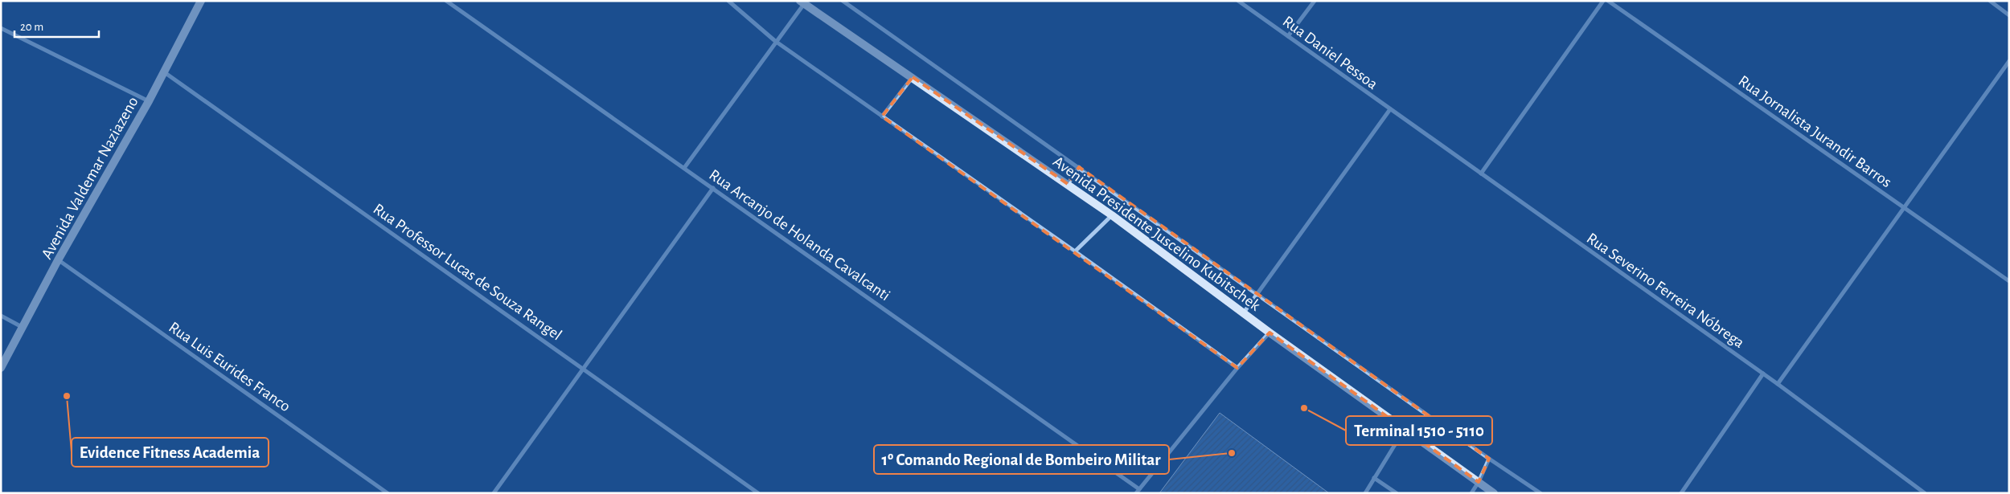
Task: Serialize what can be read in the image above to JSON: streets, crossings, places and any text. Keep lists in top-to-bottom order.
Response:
{
  "streets": {
    "main road": ["Avenida Valdemar Naziazeno", "Avenida Presidente Juscelino Kubitschek"],
    "street": [
      "Rua Daniel Pessoa",
      "Rua Jornalista Jurandir Barros",
      "Rua Arcanjo de Holanda Cavalcanti",
      "Rua Professor Lucas de Souza Rangel",
      "Rua Severino Ferreira Nóbrega",
      "Rua Luis Eurides Franco"
    ]
  },
  "crossings": [
    ["Rua Daniel Pessoa", "Rua Severino Ferreira Nóbrega"],
    ["Avenida Valdemar Naziazeno", "Rua Professor Lucas de Souza Rangel"],
    ["Avenida Valdemar Naziazeno", "Rua Luis Eurides Franco"]
  ],
  "places": ["Evidence Fitness Academia", "Terminal 1510 - 5110", "1º Comando Regional de Bombeiro Militar"],
  "scale_bar": "20 m"
}
